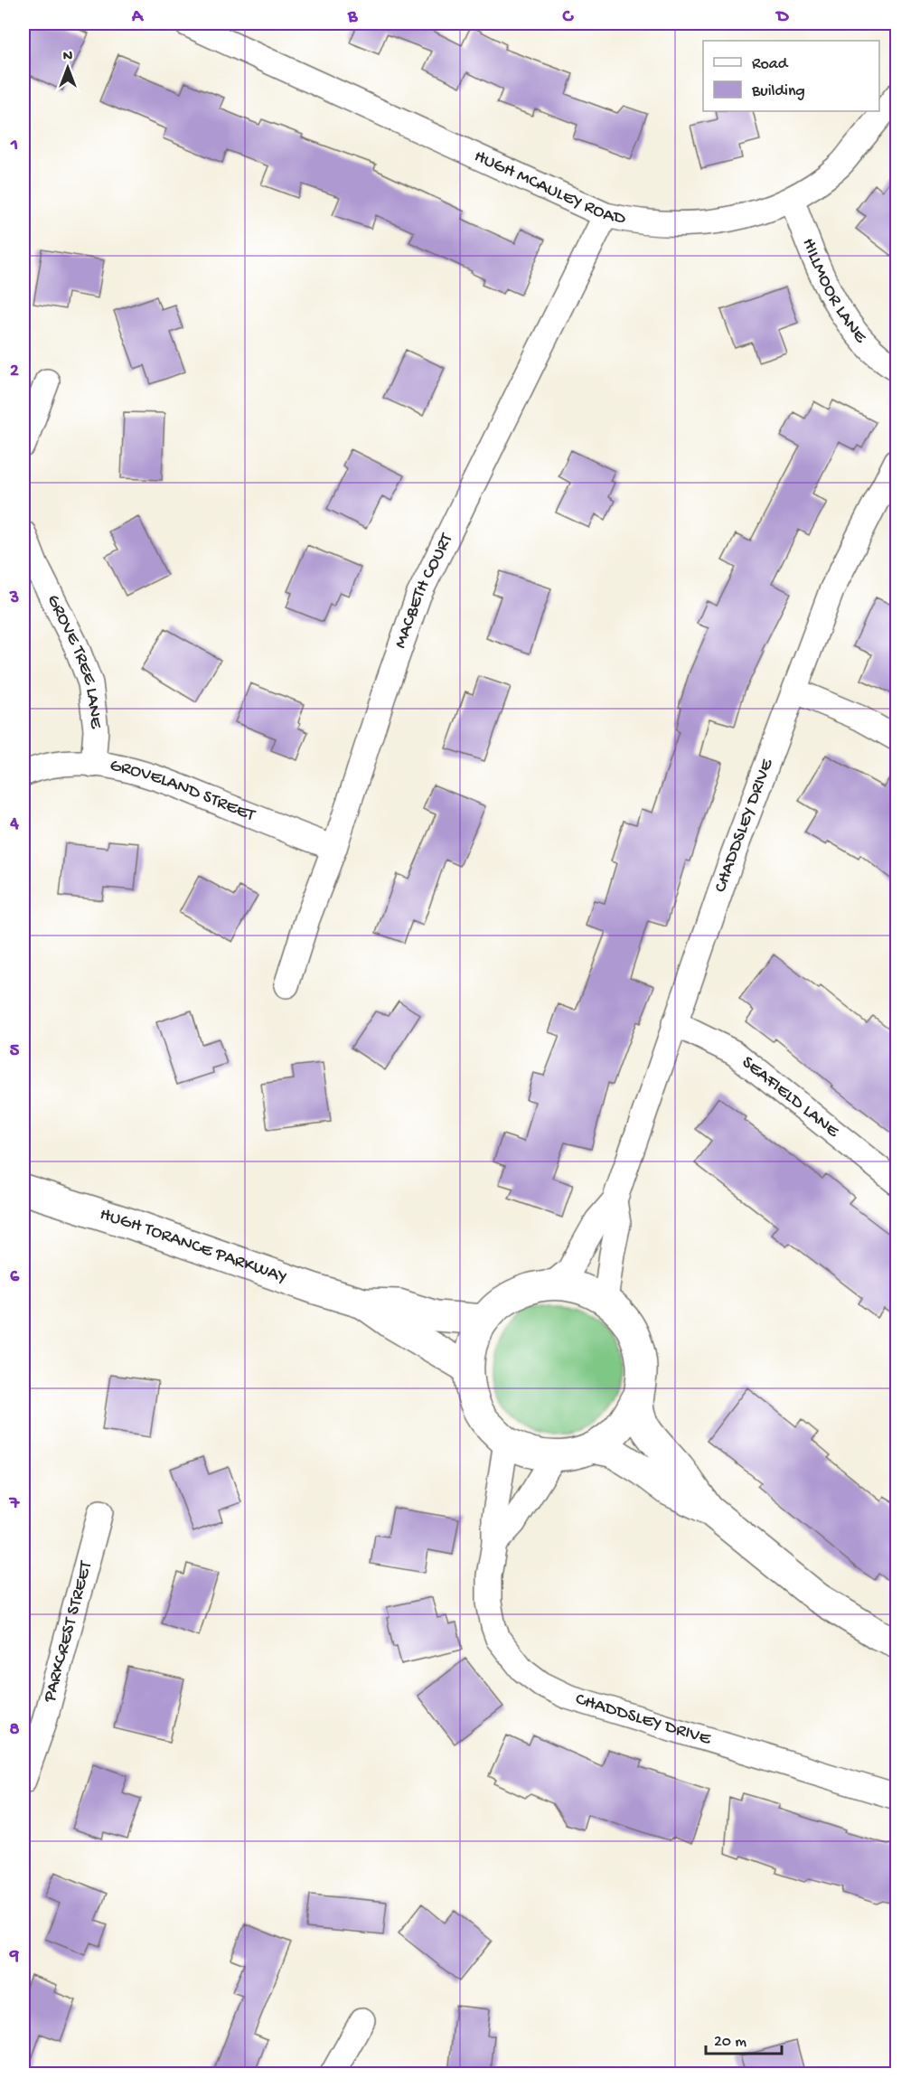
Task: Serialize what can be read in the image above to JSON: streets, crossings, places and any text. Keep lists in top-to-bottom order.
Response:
{
  "streets": {
    "street": [
      "HUGH MCAULEY ROAD",
      "HILLMOOR LANE",
      "MACBETH COURT",
      "GROVE TREE LANE",
      "GROVELAND STREET",
      "CHADDSLEY DRIVE",
      "SEAFIELD LANE",
      "HUGH TORANCE PARKWAY",
      "PARKCREST STREET"
    ]
  },
  "crossings": [
    ["HUGH MCAULEY ROAD", "HILLMOOR LANE"],
    ["HUGH MCAULEY ROAD", "MACBETH COURT"],
    ["MACBETH COURT", "GROVELAND STREET"],
    ["GROVE TREE LANE", "GROVELAND STREET"],
    ["CHADDSLEY DRIVE", "SEAFIELD LANE"],
    ["CHADDSLEY DRIVE", "HUGH TORANCE PARKWAY"]
  ],
  "legend": ["Road", "Building"],
  "scale_bar": "20 m",
  "north": "top",
  "grid": {
    "columns": [
      "A",
      "B",
      "C",
      "D"
    ],
    "rows": [
      "1",
      "2",
      "3",
      "4",
      "5",
      "6",
      "7",
      "8",
      "9"
    ]
  }
}
